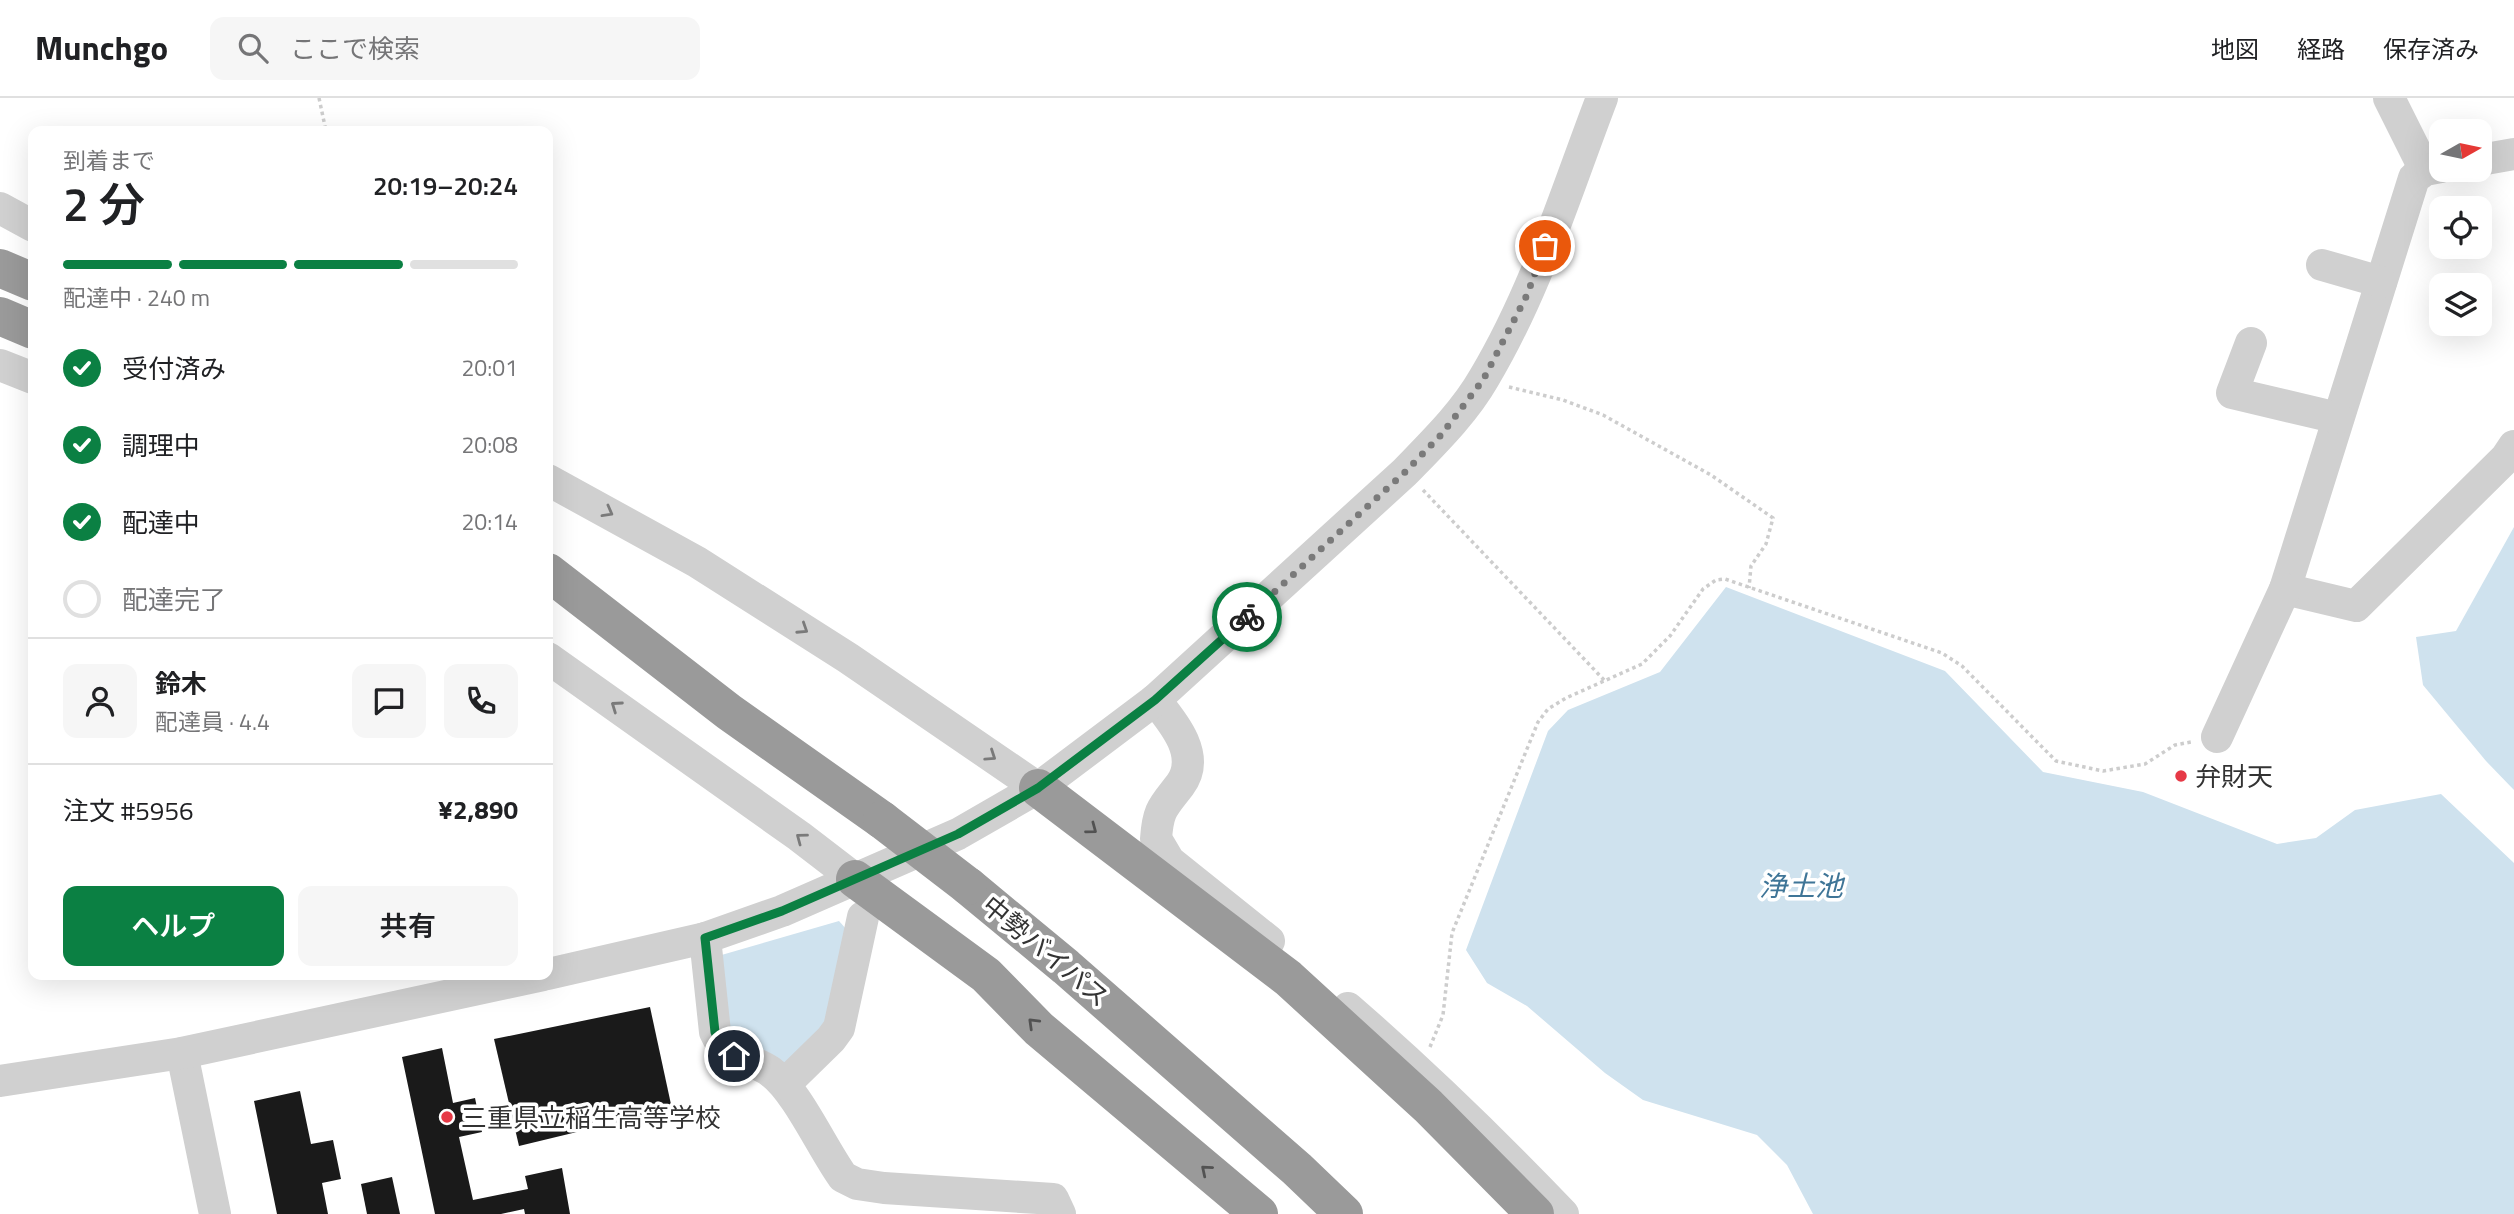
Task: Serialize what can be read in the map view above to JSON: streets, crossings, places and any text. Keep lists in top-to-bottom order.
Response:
{
  "streets": {
    "highway": ["中勢バイパス"]
  },
  "water": ["浄土池"],
  "places": ["弁財天", "三重県立稲生高等学校"],
  "north": "right",
  "page": {
    "header": "Munchgo",
    "search": "ここで検索",
    "nav": ["地図", "経路", "保存済み"],
    "heading": ["2 分", "到着まで", "20:19–20:24"],
    "panel": [
      "鈴木",
      "配達員 · 4.4",
      "注文 #5956",
      "¥2,890"
    ],
    "bar": "配達中 · 240 m",
    "list": [
      ["受付済み", "20:01"],
      ["調理中", "20:08"],
      ["配達中", "20:14"],
      "配達完了"
    ],
    "buttons": ["ヘルプ", "共有"]
  }
}
